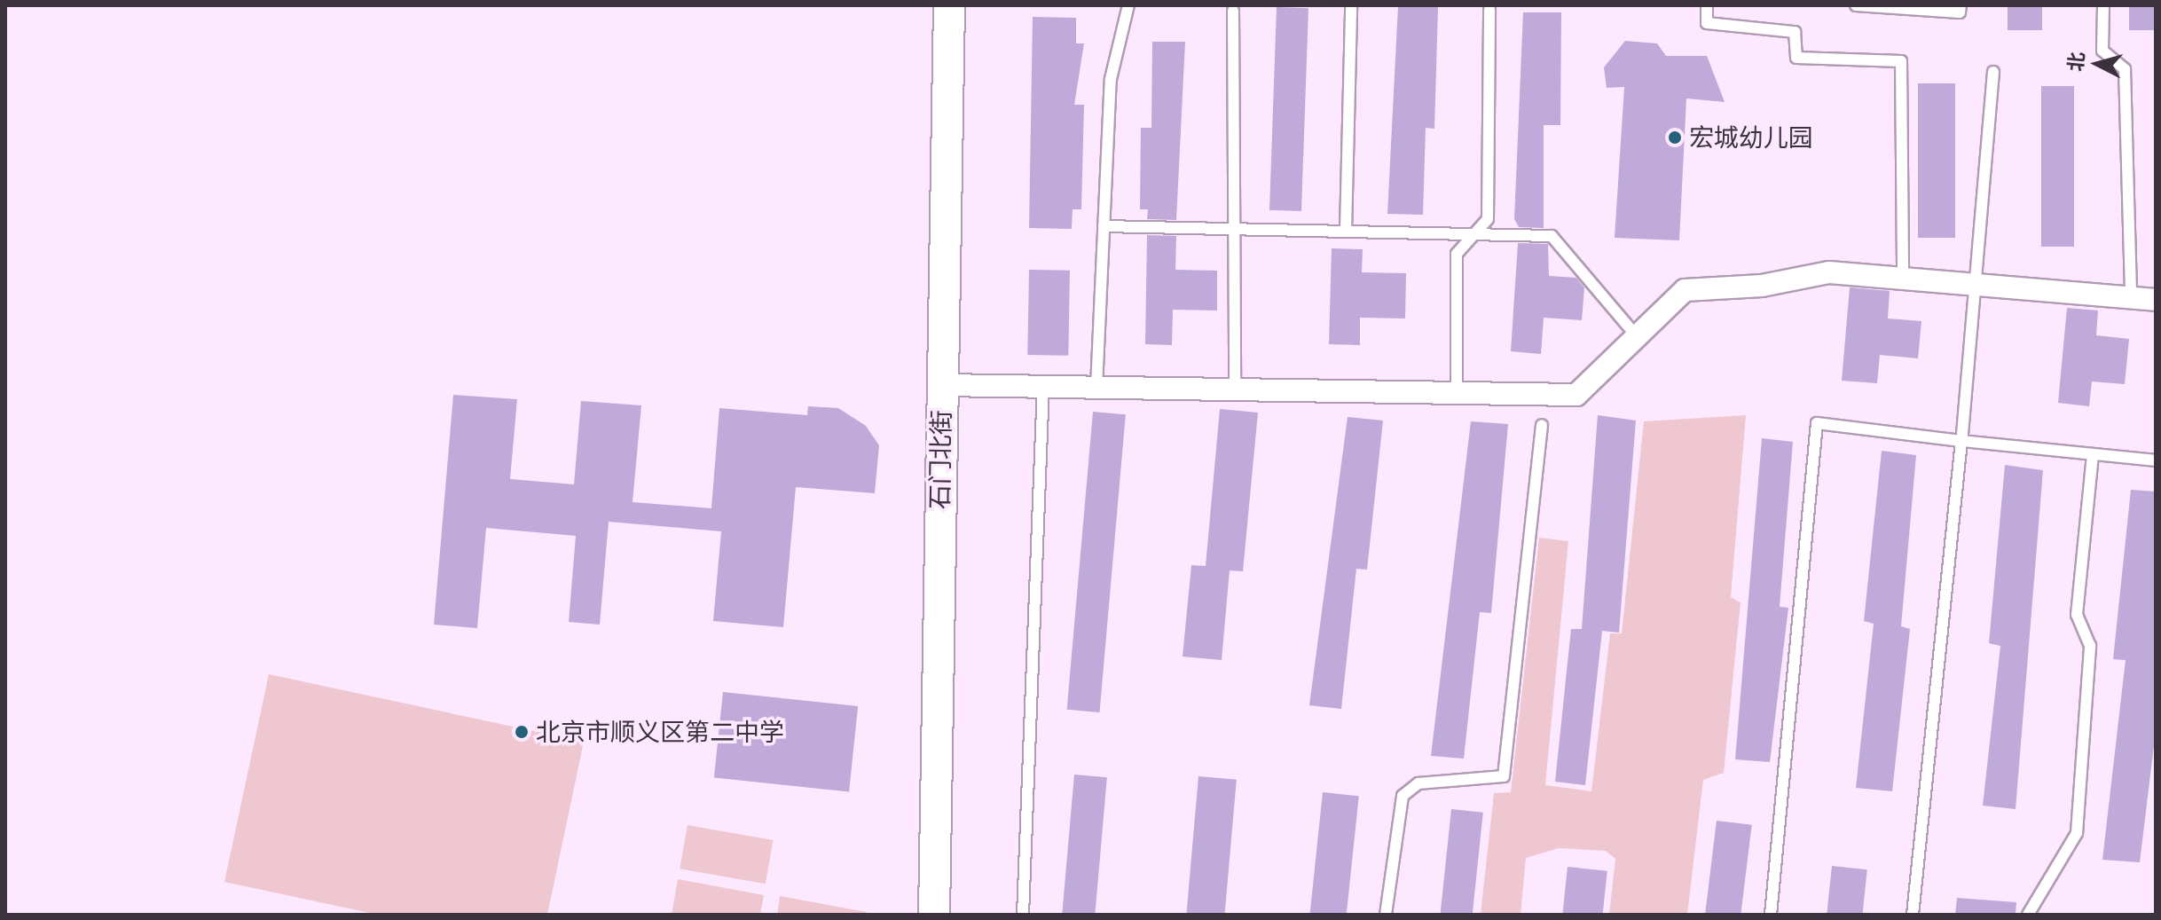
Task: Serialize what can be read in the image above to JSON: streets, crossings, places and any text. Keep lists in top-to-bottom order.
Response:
{
  "streets": {
    "street": ["石门北街"]
  },
  "places": ["宏城幼儿园", "北京市顺义区第二中学"],
  "north": "left"
}
